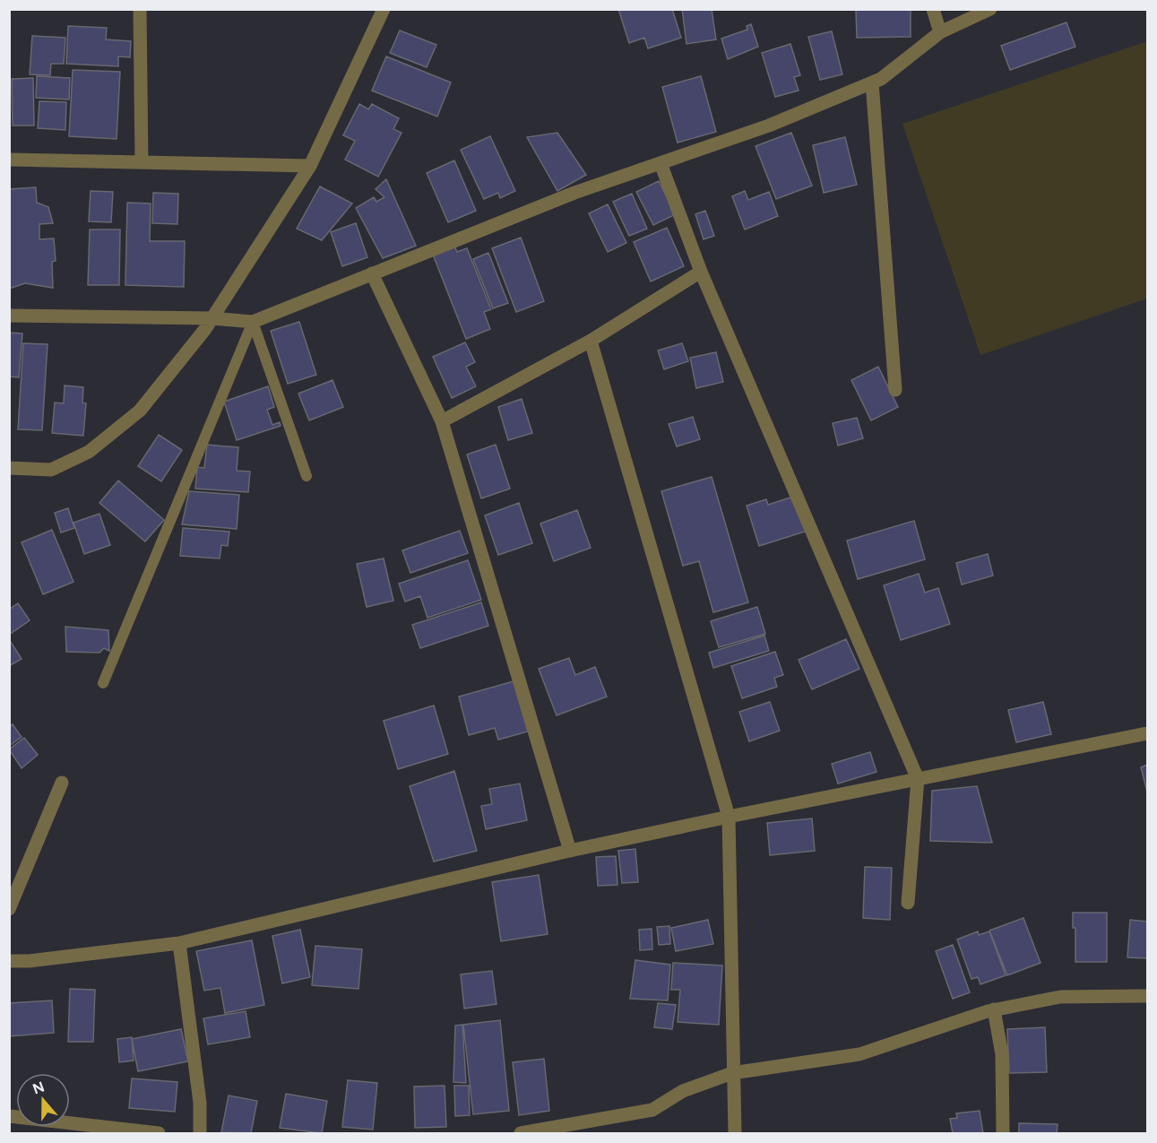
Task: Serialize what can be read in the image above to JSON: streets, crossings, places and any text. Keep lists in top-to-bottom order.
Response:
{
  "north": "top"
}
